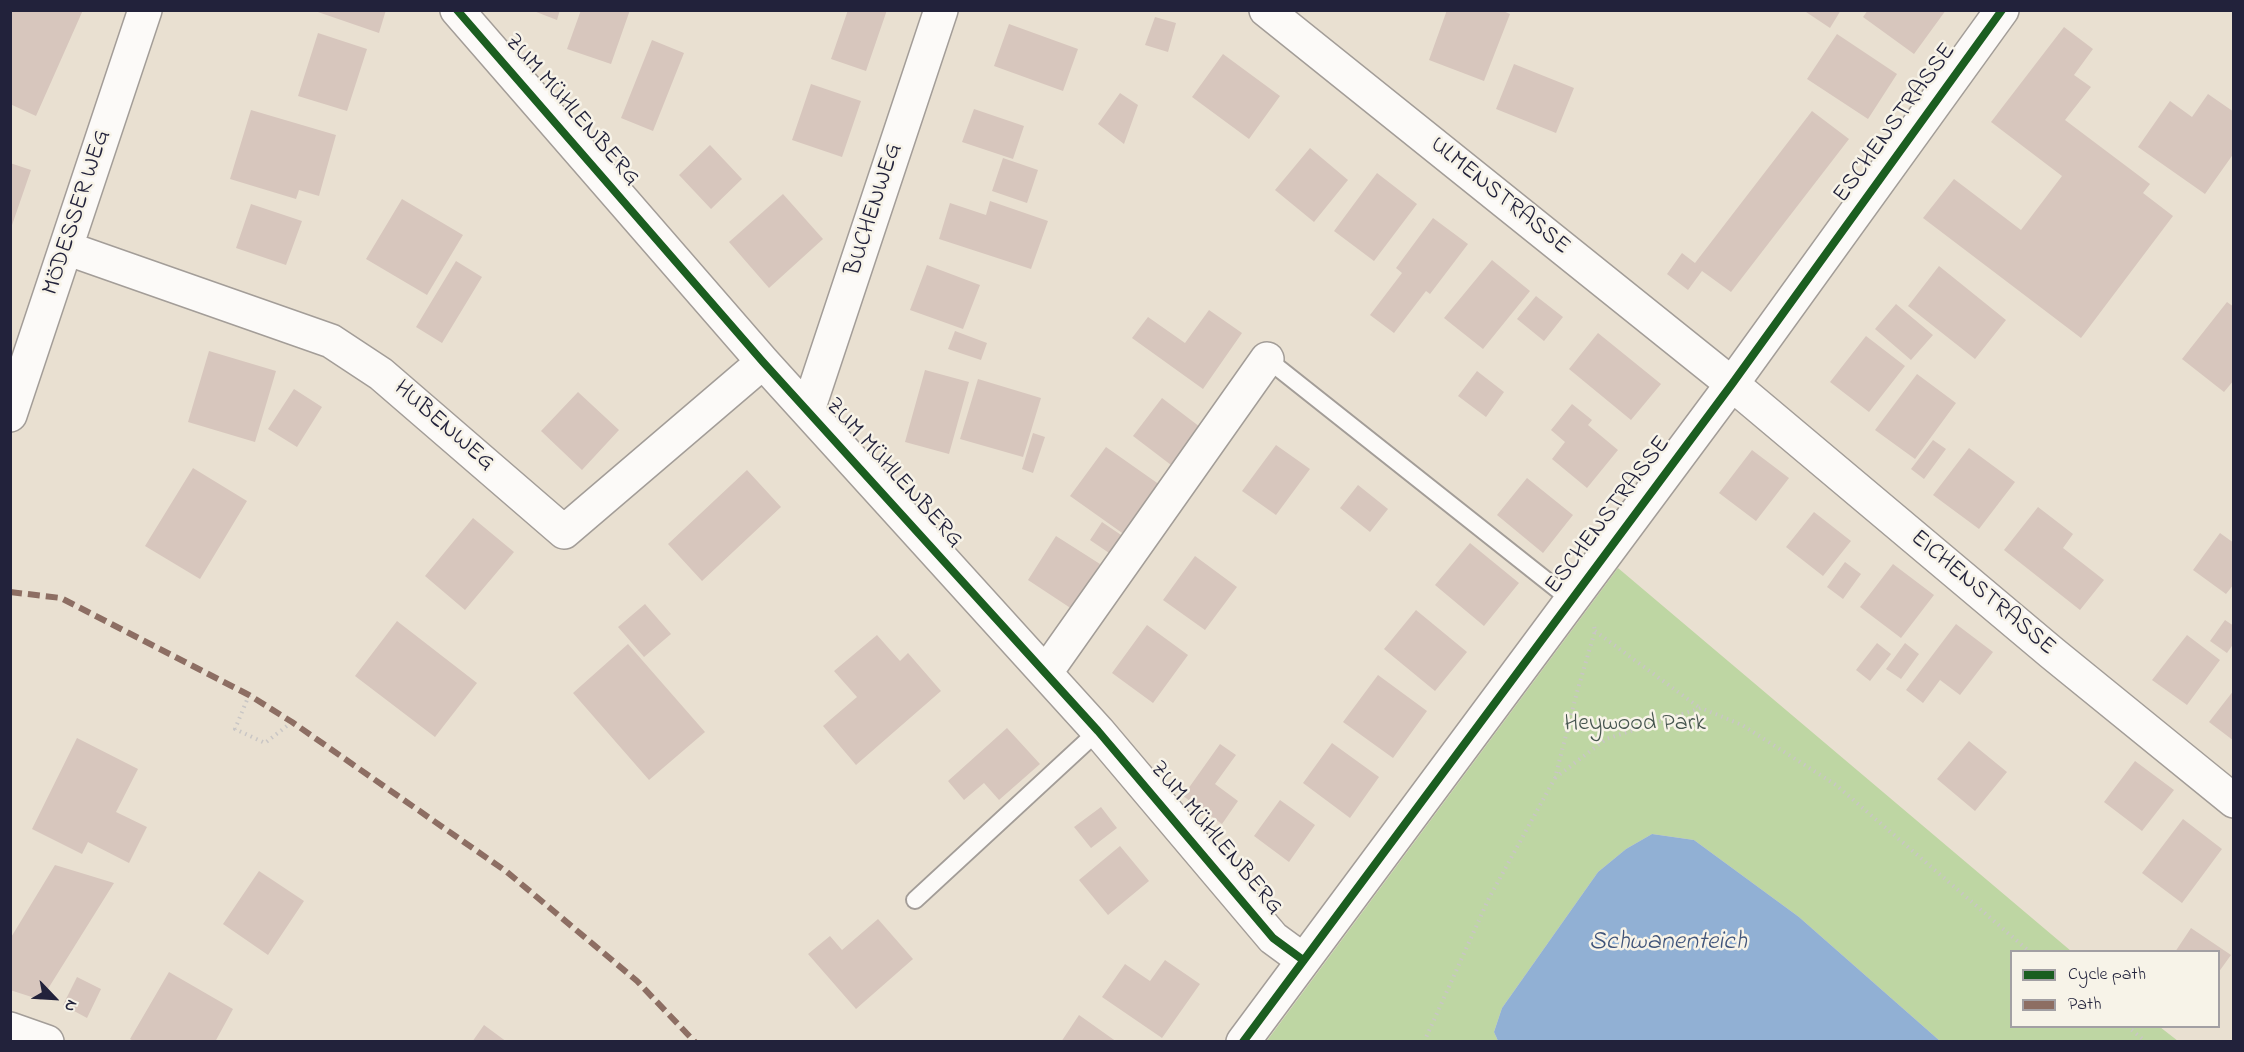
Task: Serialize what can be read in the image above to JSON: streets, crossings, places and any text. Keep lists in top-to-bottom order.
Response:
{
  "streets": {
    "street": [
      "ZUM MÜHLENBERG",
      "ESCHENSTRASSE",
      "ULMENSTRASSE",
      "BUCHENWEG",
      "MÖDESSER WEG",
      "HUBENWEG",
      "EICHENSTRASSE"
    ]
  },
  "crossings": [
    ["ZUM MÜHLENBERG", "ESCHENSTRASSE"],
    ["ZUM MÜHLENBERG", "BUCHENWEG"],
    ["ZUM MÜHLENBERG", "HUBENWEG"],
    ["ESCHENSTRASSE", "ULMENSTRASSE"],
    ["ESCHENSTRASSE", "EICHENSTRASSE"],
    ["ULMENSTRASSE", "EICHENSTRASSE"],
    ["MÖDESSER WEG", "HUBENWEG"]
  ],
  "water": ["Schwanenteich"],
  "parks": ["Heywood Park"],
  "legend": ["Cycle path", "Path"],
  "north": "bottom right"
}
